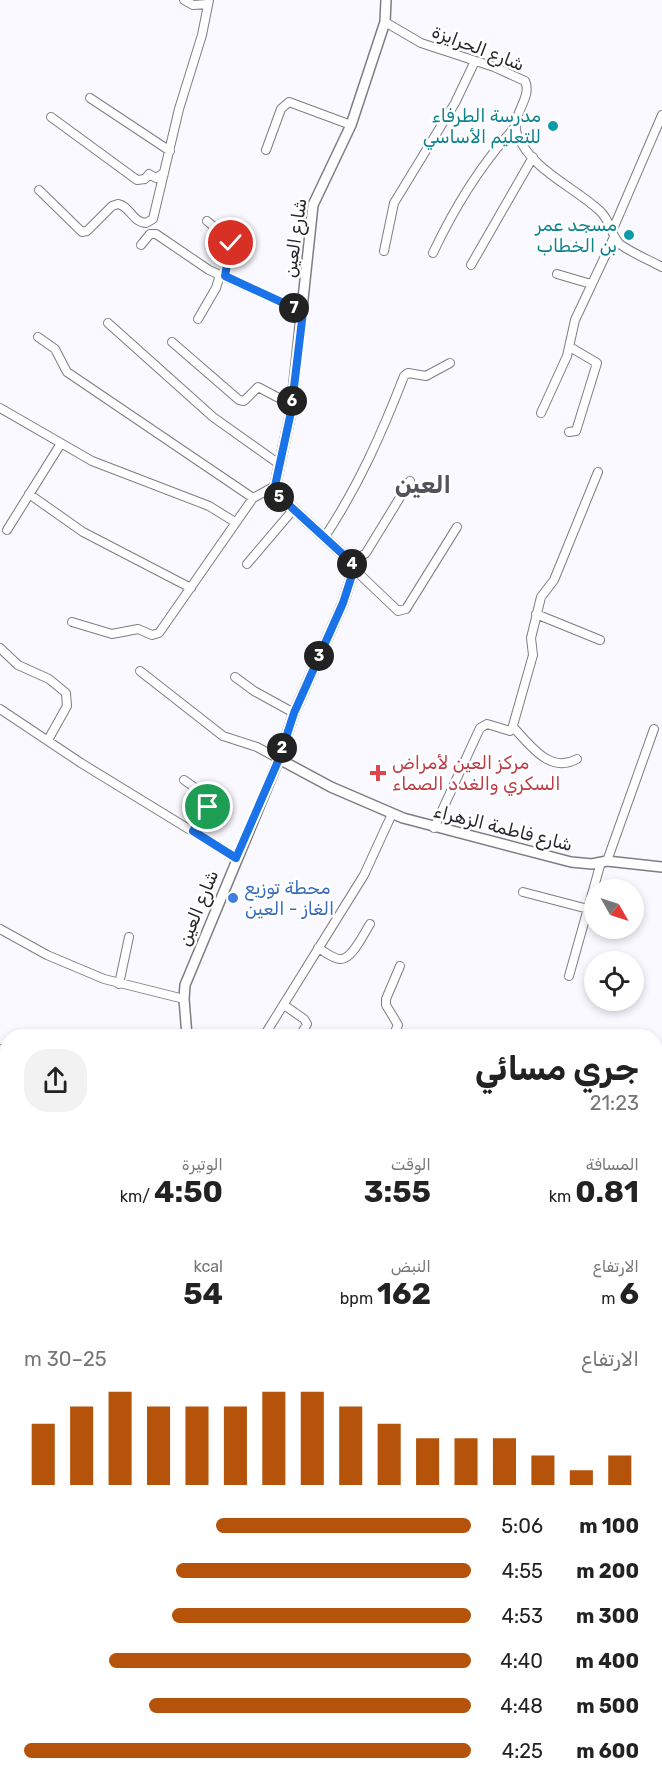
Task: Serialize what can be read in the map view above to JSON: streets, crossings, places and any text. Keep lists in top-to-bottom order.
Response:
{
  "streets": {
    "street": ["شارع الحرايزة", "شارع العين", "شارع فاطمة الزهراء"]
  },
  "crossings": [
    ["شارع الحرايزة", "شارع العين"],
    ["شارع العين", "شارع فاطمة الزهراء"]
  ],
  "districts": ["العين"],
  "places": {
    "other": ["مدرسة الطرفاء للتعليم الأساسي", "مسجد عمر بن الخطاب", "محطة توزيع الغاز - العين"],
    "health": ["مركز العين لأمراض السكري والغدد الصماء"]
  },
  "north": "bottom right",
  "page": {
    "pins": [
      "7",
      "6",
      "5",
      "4",
      "3",
      "2"
    ],
    "heading": ["جري مسائي", "21:23"],
    "stats": [
      ["المسافة", "0.81 km"],
      ["الوقت", "3:55"],
      ["الوتيرة", "4:50 /km"],
      ["الارتفاع", "6 m"],
      ["النبض", "162 bpm"],
      ["kcal", "54"]
    ],
    "chart": ["الارتفاع", "25–30 m"],
    "list": [
      {
        "name": "100 m",
        "note": "5:06"
      },
      {
        "name": "200 m",
        "note": "4:55"
      },
      {
        "name": "300 m",
        "note": "4:53"
      },
      {
        "name": "400 m",
        "note": "4:40"
      },
      {
        "name": "500 m",
        "note": "4:48"
      },
      {
        "name": "600 m",
        "note": "4:25"
      }
    ]
  }
}
